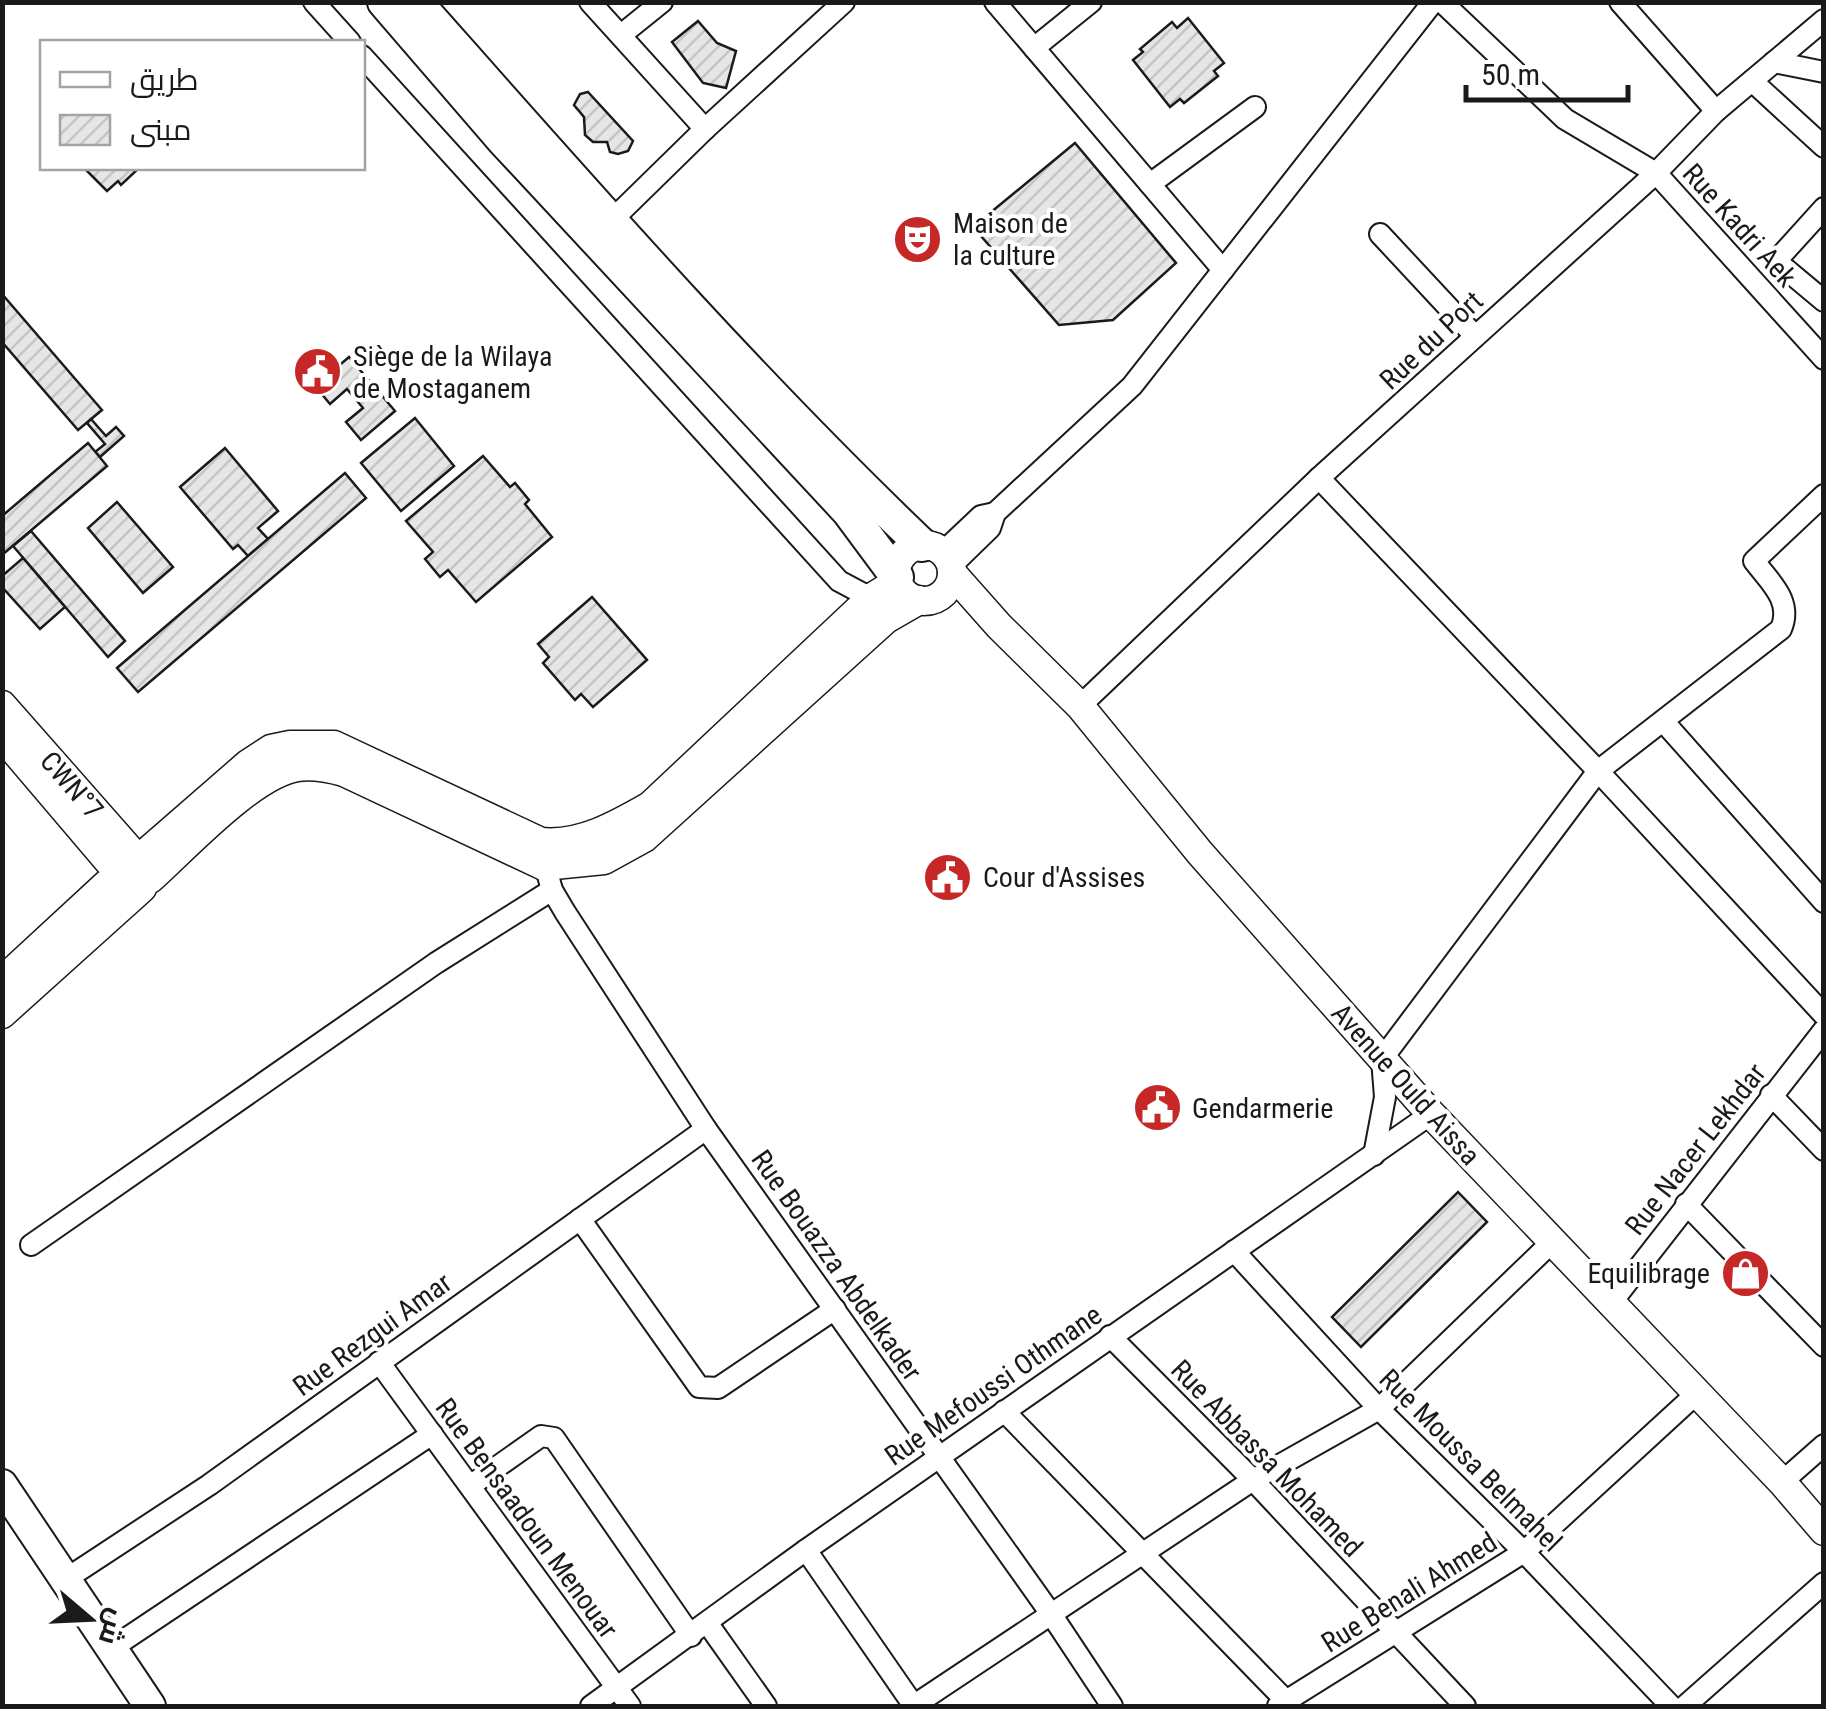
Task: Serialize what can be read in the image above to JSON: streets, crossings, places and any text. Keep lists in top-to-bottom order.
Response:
{
  "streets": {
    "main road": ["CWN°7", "Avenue Ould Aissa"],
    "street": [
      "Rue Kadri Aek",
      "Rue du Port",
      "Rue Nacer Lekhdar",
      "Rue Bouazza Abdelkader",
      "Rue Rezgui Amar",
      "Rue Mefoussi Othmane",
      "Rue Abbassa Mohamed",
      "Rue Moussa Belmahel",
      "Rue Bensaadoun Menouar",
      "Rue Benali Ahmed"
    ]
  },
  "crossings": [
    ["Rue Kadri Aek", "Rue du Port"],
    ["Rue du Port", "Avenue Ould Aissa"],
    ["Avenue Ould Aissa", "Rue Nacer Lekhdar"],
    ["Avenue Ould Aissa", "Rue Mefoussi Othmane"],
    ["Avenue Ould Aissa", "Rue Benali Ahmed"],
    ["Rue Bouazza Abdelkader", "Rue Rezgui Amar"],
    ["Rue Bouazza Abdelkader", "Rue Mefoussi Othmane"],
    ["Rue Rezgui Amar", "Rue Bensaadoun Menouar"],
    ["Rue Mefoussi Othmane", "Rue Abbassa Mohamed"],
    ["Rue Mefoussi Othmane", "Rue Moussa Belmahel"],
    ["Rue Mefoussi Othmane", "Rue Bensaadoun Menouar"],
    ["Rue Abbassa Mohamed", "Rue Benali Ahmed"],
    ["Rue Moussa Belmahel", "Rue Benali Ahmed"]
  ],
  "places": {
    "theatre": ["Maison de la culture"],
    "public building": ["Siège de la Wilaya de Mostaganem", "Cour d'Assises", "Gendarmerie"],
    "shop": ["Equilibrage"]
  },
  "legend": ["طريق", "مبنى"],
  "scale_bar": "50 m",
  "north": "right"
}
